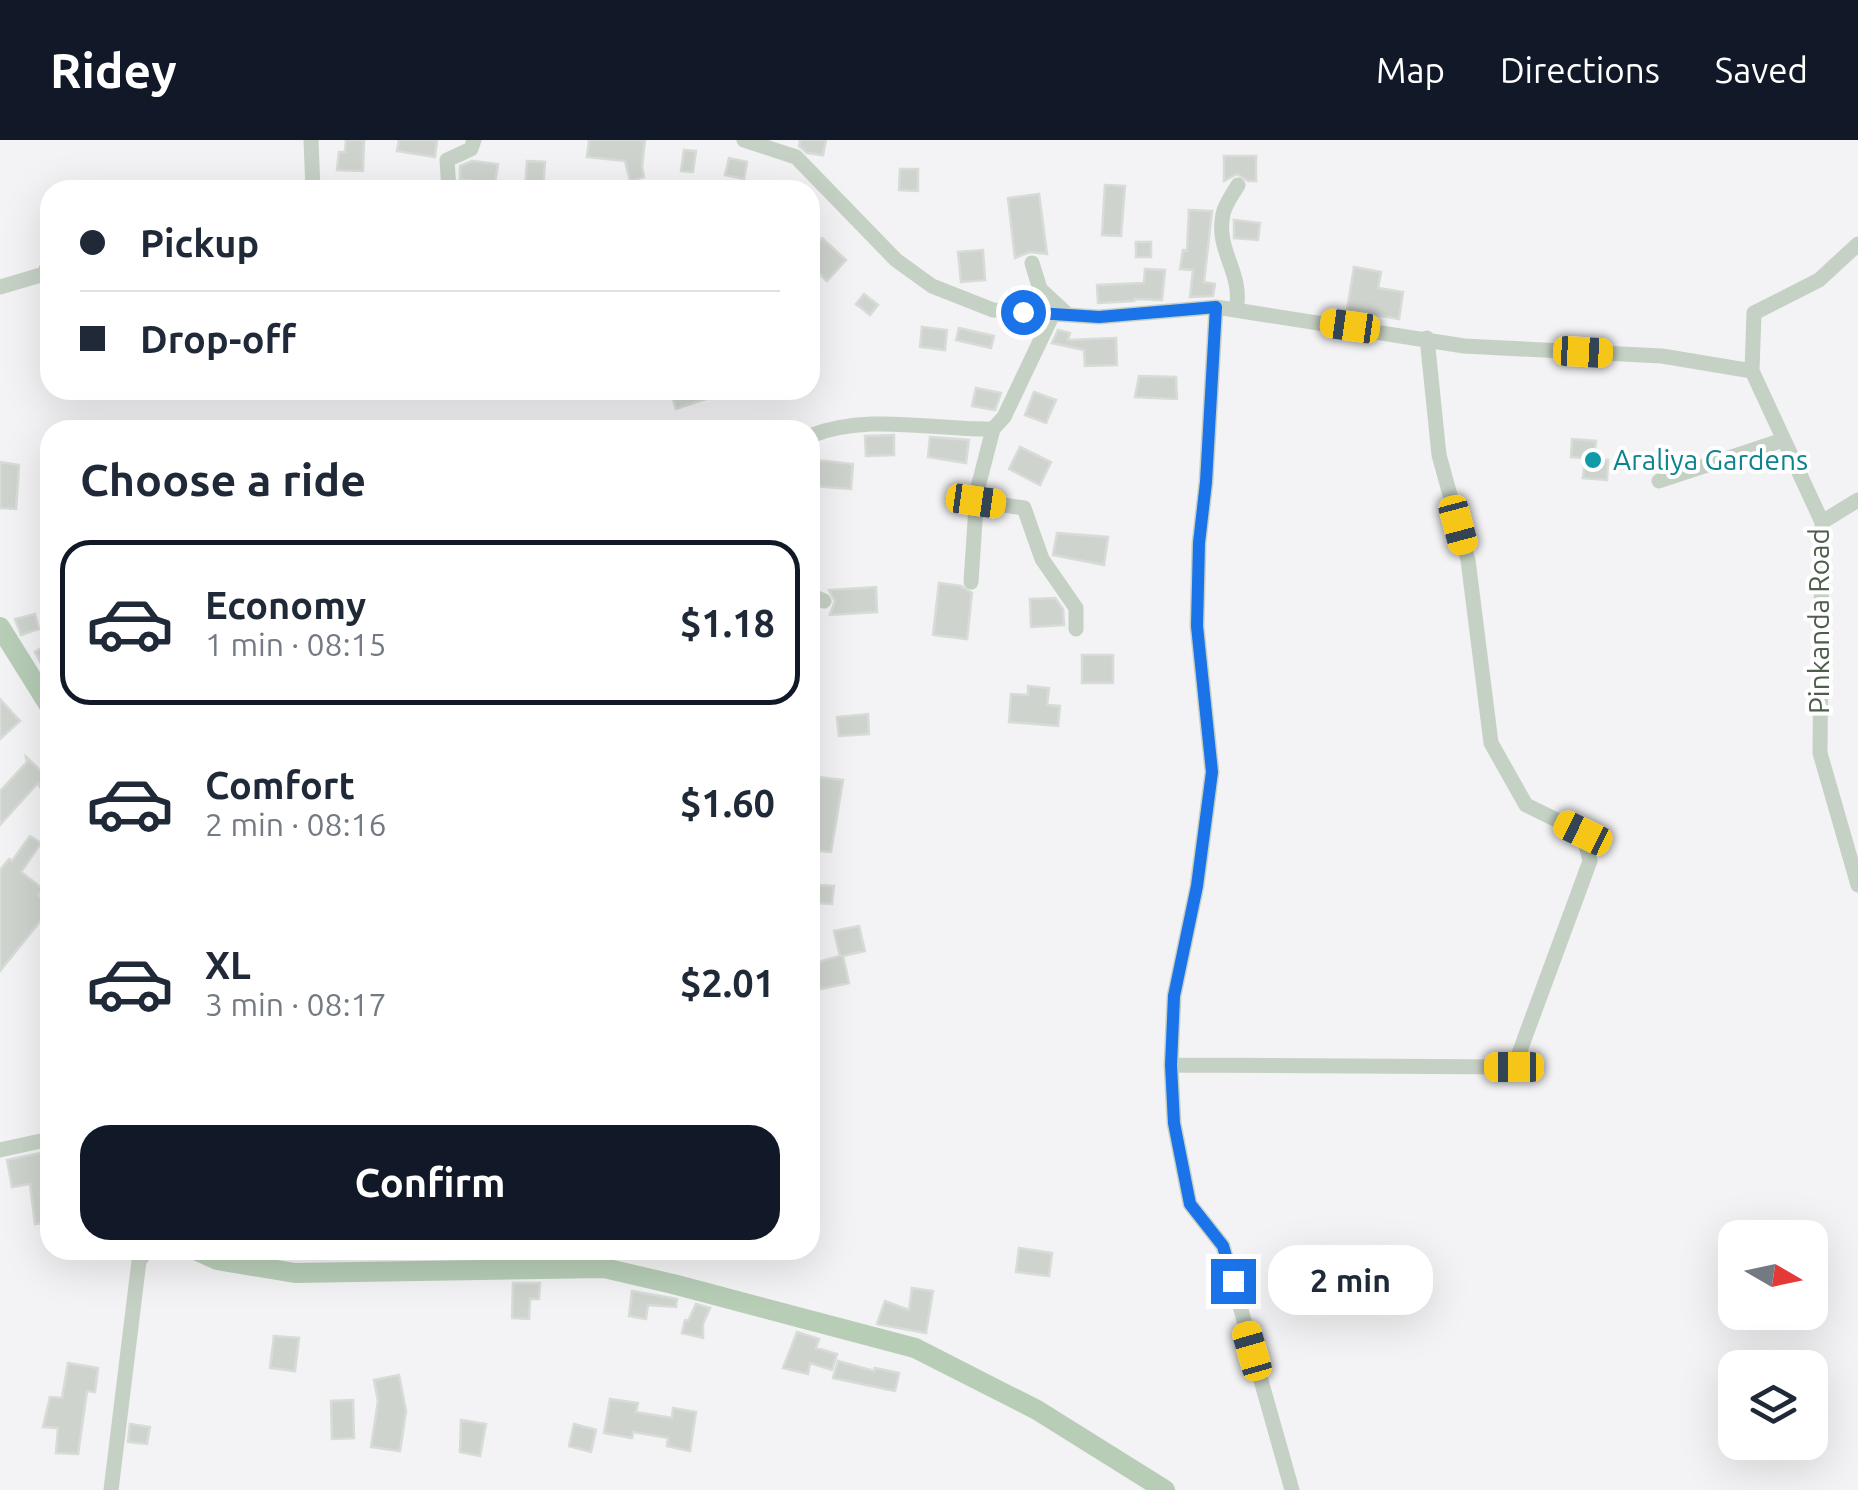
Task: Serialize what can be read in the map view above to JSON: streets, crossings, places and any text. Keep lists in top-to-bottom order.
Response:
{
  "streets": {
    "street": ["Pinkanda Road"]
  },
  "places": ["Araliya Gardens"],
  "north": "right",
  "page": {
    "header": "Ridey",
    "nav": ["Map", "Directions", "Saved"],
    "banner": ["Pickup", "Drop-off"],
    "heading": "Choose a ride",
    "list": [
      {
        "name": "Economy",
        "note": "1 min · 08:15",
        "value": "$1.18"
      },
      {
        "name": "Comfort",
        "note": "2 min · 08:16",
        "value": "$1.60"
      },
      {
        "name": "XL",
        "note": "3 min · 08:17",
        "value": "$2.01"
      }
    ],
    "buttons": "Confirm",
    "bubble": "2 min"
  }
}
